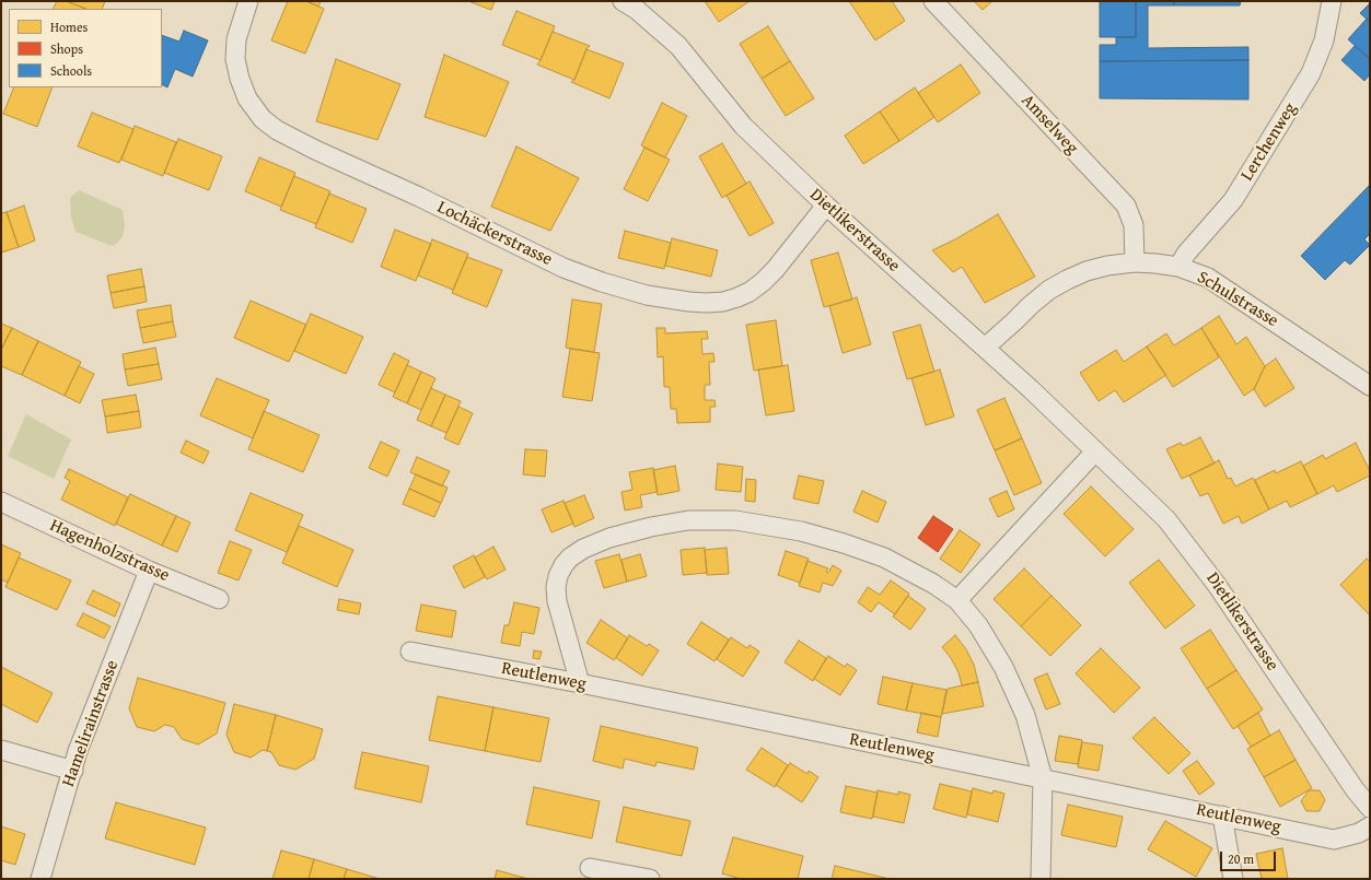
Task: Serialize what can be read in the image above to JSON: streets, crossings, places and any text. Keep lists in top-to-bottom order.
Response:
{
  "streets": {
    "street": [
      "Amselweg",
      "Lerchenweg",
      "Dietlikerstrasse",
      "Lochäckerstrasse",
      "Schulstrasse",
      "Hagenholzstrasse",
      "Reutlenweg",
      "Hamelirainstrasse"
    ]
  },
  "crossings": [
    ["Amselweg", "Schulstrasse"],
    ["Lerchenweg", "Schulstrasse"],
    ["Dietlikerstrasse", "Lochäckerstrasse"],
    ["Dietlikerstrasse", "Schulstrasse"],
    ["Hagenholzstrasse", "Hamelirainstrasse"]
  ],
  "legend": ["Homes", "Shops", "Schools"],
  "scale_bar": "20 m"
}
